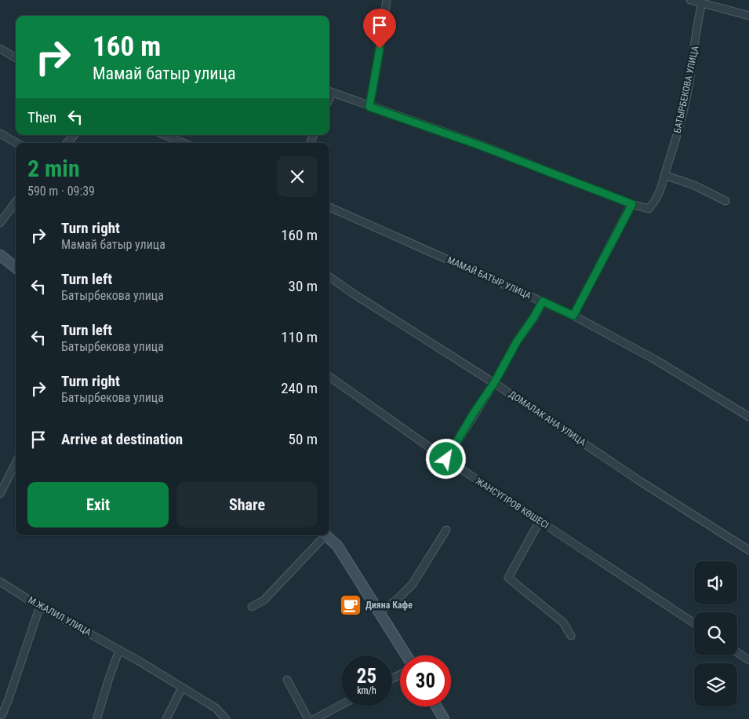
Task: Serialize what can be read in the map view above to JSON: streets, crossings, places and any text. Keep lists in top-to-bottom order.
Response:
{
  "streets": {
    "street": [
      "БАТЫРБЕКОВА УЛИЦА",
      "МАМАЙ БАТЫР УЛИЦА",
      "ДОМАЛАК АНА УЛИЦА",
      "ЖАНСҮГІРОВ КӨШЕСІ",
      "М.ЖАЛИЛ УЛИЦА"
    ]
  },
  "places": {
    "cafe": ["Дияна Кафе"]
  },
  "page": {
    "turn": ["160 m", "Мамай батыр улица"],
    "then": "Then",
    "heading": ["2 min", "590 m · 09:39"],
    "list": [
      {
        "name": "Turn right",
        "note": "Мамай батыр улица",
        "value": "160 m"
      },
      {
        "name": "Turn left",
        "note": "Батырбекова улица",
        "value": "30 m"
      },
      {
        "name": "Turn left",
        "note": "Батырбекова улица",
        "value": "110 m"
      },
      {
        "name": "Turn right",
        "note": "Батырбекова улица",
        "value": "240 m"
      },
      {
        "name": "Arrive at destination",
        "value": "50 m"
      }
    ],
    "buttons": ["Exit", "Share"],
    "speed": "25 km/h",
    "limit": "30"
  }
}
